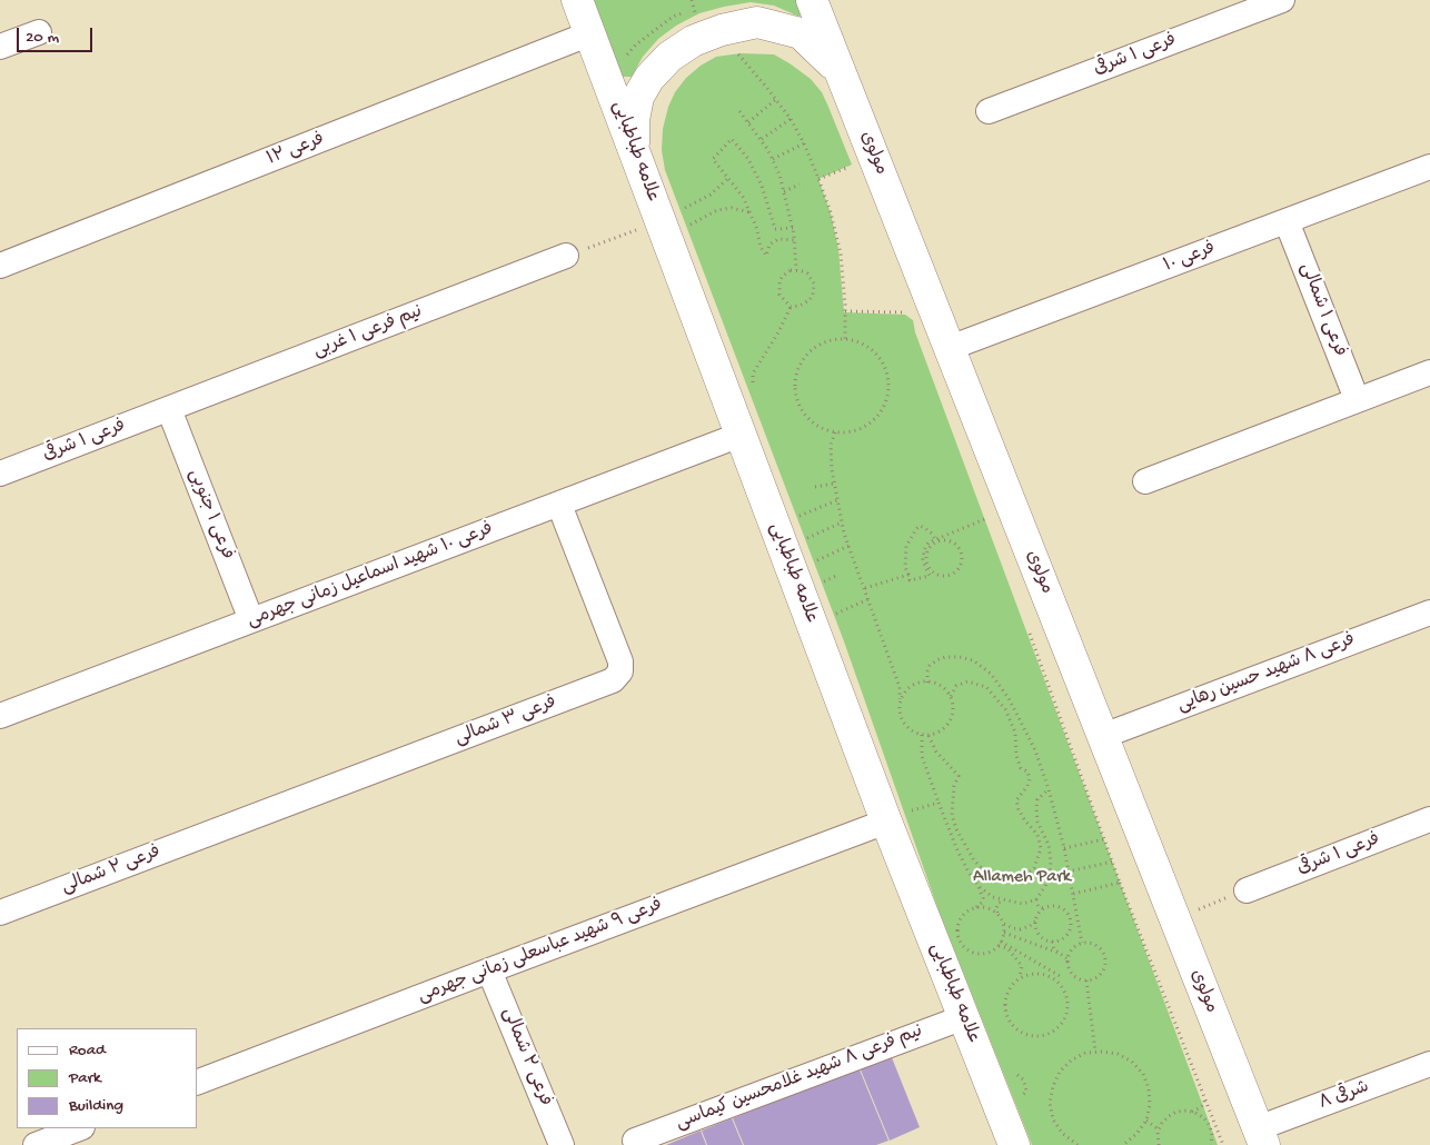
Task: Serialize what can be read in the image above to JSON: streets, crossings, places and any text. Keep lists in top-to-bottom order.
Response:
{
  "streets": {
    "street": [
      "فرعی ۱ شرقی",
      "فرعی ۱۲",
      "علامه طباطبایی",
      "مولوی",
      "فرعی ۱۰",
      "فرعی ۱ شمالی",
      "نیم فرعی ۱ غربی",
      "فرعی ۱ جنوبی",
      "فرعی ۱۰ شهید اسماعیل زمانی جهرمی",
      "فرعی ۸ شهید حسین رهایی",
      "فرعی ۳ شمالی",
      "فرعی ۲ شمالی",
      "فرعی ۹ شهید عباسعلی زمانی جهرمی",
      "نیم فرعی ۸ شهید غلامحسین کیماسی",
      "۸ شرقی"
    ]
  },
  "crossings": [
    ["فرعی ۱ شرقی", "نیم فرعی ۱ غربی"],
    ["فرعی ۱ شرقی", "فرعی ۱ جنوبی"],
    ["فرعی ۱۲", "علامه طباطبایی"],
    ["علامه طباطبایی", "فرعی ۱۰ شهید اسماعیل زمانی جهرمی"],
    ["علامه طباطبایی", "فرعی ۹ شهید عباسعلی زمانی جهرمی"],
    ["علامه طباطبایی", "نیم فرعی ۸ شهید غلامحسین کیماسی"],
    ["مولوی", "فرعی ۱۰"],
    ["مولوی", "فرعی ۸ شهید حسین رهایی"],
    ["مولوی", "۸ شرقی"],
    ["فرعی ۱۰", "فرعی ۱ شمالی"],
    ["نیم فرعی ۱ غربی", "فرعی ۱ جنوبی"],
    ["فرعی ۱ جنوبی", "فرعی ۱۰ شهید اسماعیل زمانی جهرمی"],
    ["فرعی ۱۰ شهید اسماعیل زمانی جهرمی", "فرعی ۳ شمالی"],
    ["فرعی ۳ شمالی", "فرعی ۲ شمالی"],
    ["فرعی ۲ شمالی", "فرعی ۹ شهید عباسعلی زمانی جهرمی"]
  ],
  "parks": ["Allameh Park"],
  "legend": ["Road", "Park", "Building"],
  "scale_bar": "20 m"
}
